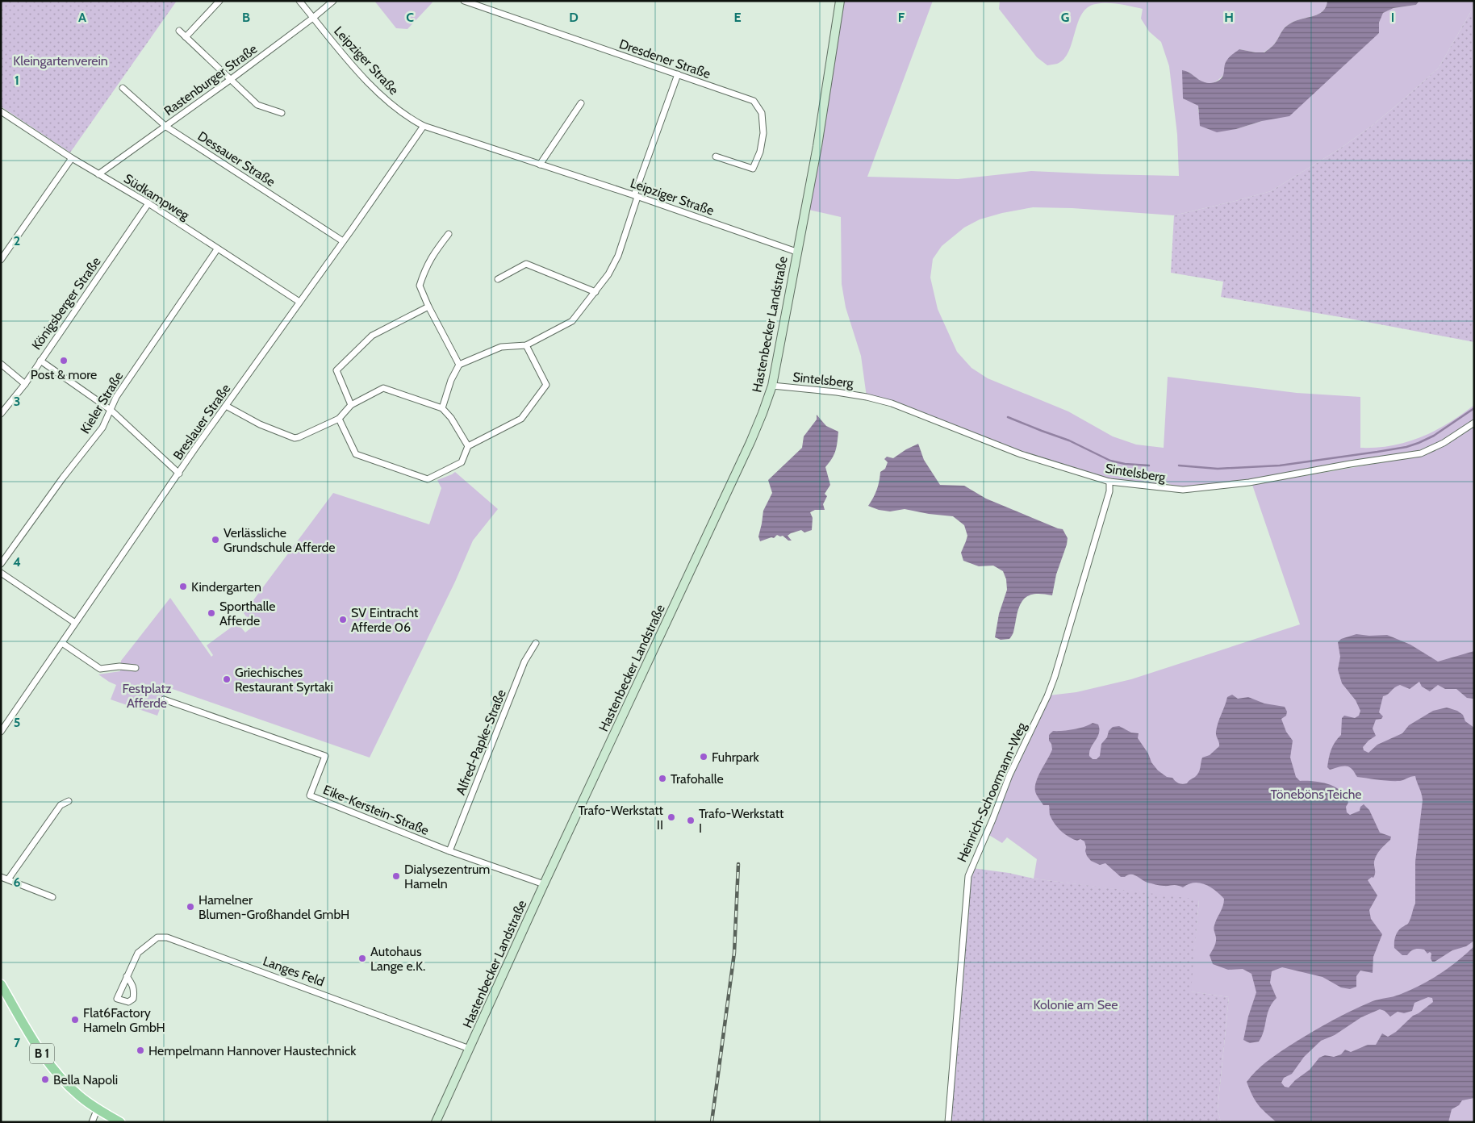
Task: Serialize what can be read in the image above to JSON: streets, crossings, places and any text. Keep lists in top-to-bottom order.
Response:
{
  "streets": {
    "main road": ["Hastenbecker Landstraße", "B 1"],
    "street": [
      "Dresdener Straße",
      "Leipziger Straße",
      "Rastenburger Straße",
      "Dessauer Straße",
      "Südkampweg",
      "Königsberger Straße",
      "Sintelsberg",
      "Kieler Straße",
      "Breslauer Straße",
      "Alfred-Papke-Straße",
      "Heinrich-Schoormann-Weg",
      "Eike-Kerstein-Straße",
      "Langes Feld"
    ]
  },
  "crossings": [
    ["Leipziger Straße", "Rastenburger Straße"],
    ["Leipziger Straße", "Hastenbecker Landstraße"],
    ["Leipziger Straße", "Breslauer Straße"],
    ["Rastenburger Straße", "Dessauer Straße"],
    ["Rastenburger Straße", "Südkampweg"],
    ["Dessauer Straße", "Breslauer Straße"],
    ["Südkampweg", "Königsberger Straße"],
    ["Südkampweg", "Kieler Straße"],
    ["Südkampweg", "Breslauer Straße"],
    ["Hastenbecker Landstraße", "Sintelsberg"],
    ["Hastenbecker Landstraße", "Eike-Kerstein-Straße"],
    ["Hastenbecker Landstraße", "Langes Feld"],
    ["Sintelsberg", "Heinrich-Schoormann-Weg"],
    ["Alfred-Papke-Straße", "Eike-Kerstein-Straße"]
  ],
  "parks": [
    "Kleingartenverein",
    "Festplatz Afferde",
    "Töneböns Teiche",
    "Kolonie am See"
  ],
  "places": [
    "Post & more",
    "Verlässliche Grundschule Afferde",
    "Kindergarten",
    "Sporthalle Afferde",
    "SV Eintracht Afferde 06",
    "Griechisches Restaurant Syrtaki",
    "Fuhrpark",
    "Trafohalle",
    "Trafo-Werkstatt II",
    "Trafo-Werkstatt I",
    "Dialysezentrum Hameln",
    "Hamelner Blumen-Großhandel GmbH",
    "Autohaus Lange e.K.",
    "Flat6Factory Hameln GmbH",
    "Hempelmann Hannover Haustechnick",
    "Bella Napoli"
  ],
  "grid": {
    "columns": [
      "A",
      "B",
      "C",
      "D",
      "E",
      "F",
      "G",
      "H",
      "I"
    ],
    "rows": [
      "1",
      "2",
      "3",
      "4",
      "5",
      "6",
      "7"
    ]
  }
}
